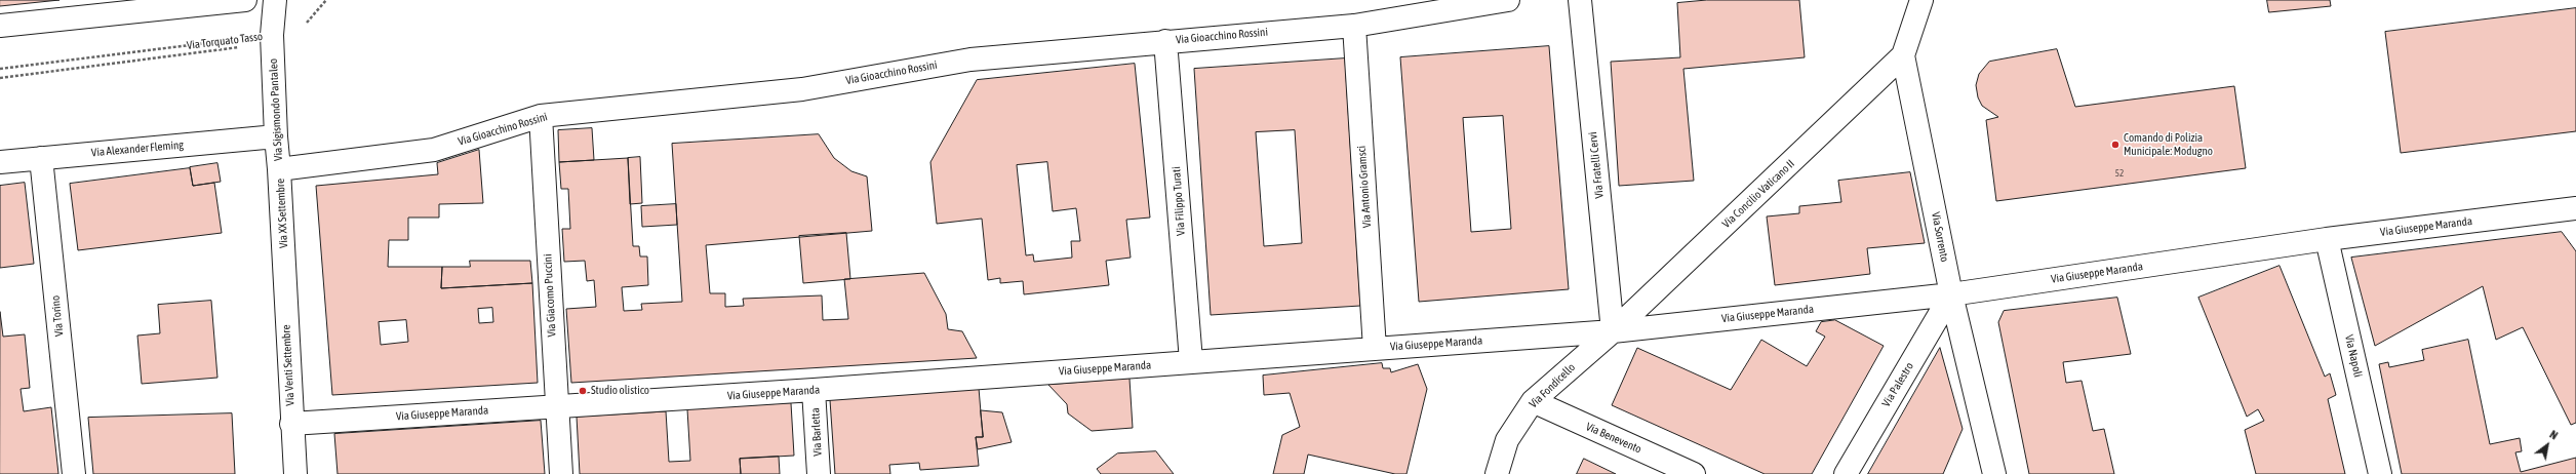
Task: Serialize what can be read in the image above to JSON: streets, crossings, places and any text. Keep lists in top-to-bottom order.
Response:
{
  "streets": {
    "street": [
      "Via Gioacchino Rossini",
      "Via Sigismondo Pantaleo",
      "Via Alexander Fleming",
      "Via Fratelli Cervi",
      "Via Antonio Gramsci",
      "Via Concilio Vaticano II",
      "Via Filippo Turati",
      "Via XX Settembre",
      "Via Giuseppe Maranda",
      "Via Sorrento",
      "Via Giacomo Puccini",
      "Via Torino",
      "Via Napoli",
      "Via Venti Settembre",
      "Via Palestro",
      "Via Fondicello",
      "Via Barletta",
      "Via Benevento"
    ],
    "path": ["Via Torquato Tasso"]
  },
  "crossings": [
    ["Via Gioacchino Rossini", "Via Sigismondo Pantaleo"],
    ["Via Gioacchino Rossini", "Via Antonio Gramsci"],
    ["Via Gioacchino Rossini", "Via Filippo Turati"],
    ["Via Gioacchino Rossini", "Via XX Settembre"],
    ["Via Gioacchino Rossini", "Via Giacomo Puccini"],
    ["Via Torquato Tasso", "Via Sigismondo Pantaleo"],
    ["Via Sigismondo Pantaleo", "Via Alexander Fleming"],
    ["Via Sigismondo Pantaleo", "Via XX Settembre"],
    ["Via Alexander Fleming", "Via Torino"],
    ["Via Fratelli Cervi", "Via Concilio Vaticano II"],
    ["Via Fratelli Cervi", "Via Giuseppe Maranda"],
    ["Via Fratelli Cervi", "Via Fondicello"],
    ["Via Antonio Gramsci", "Via Giuseppe Maranda"],
    ["Via Concilio Vaticano II", "Via Giuseppe Maranda"],
    ["Via Concilio Vaticano II", "Via Sorrento"],
    ["Via Concilio Vaticano II", "Via Fondicello"],
    ["Via Filippo Turati", "Via Giuseppe Maranda"],
    ["Via XX Settembre", "Via Venti Settembre"],
    ["Via Giuseppe Maranda", "Via Sorrento"],
    ["Via Giuseppe Maranda", "Via Giacomo Puccini"],
    ["Via Giuseppe Maranda", "Via Napoli"],
    ["Via Giuseppe Maranda", "Via Venti Settembre"],
    ["Via Giuseppe Maranda", "Via Palestro"],
    ["Via Giuseppe Maranda", "Via Fondicello"],
    ["Via Giuseppe Maranda", "Via Barletta"],
    ["Via Sorrento", "Via Palestro"],
    ["Via Fondicello", "Via Benevento"]
  ],
  "places": ["Comando di Polizia Municipale: Modugno", "Studio olistico"],
  "house_numbers": ["52"],
  "north": "top right"
}
